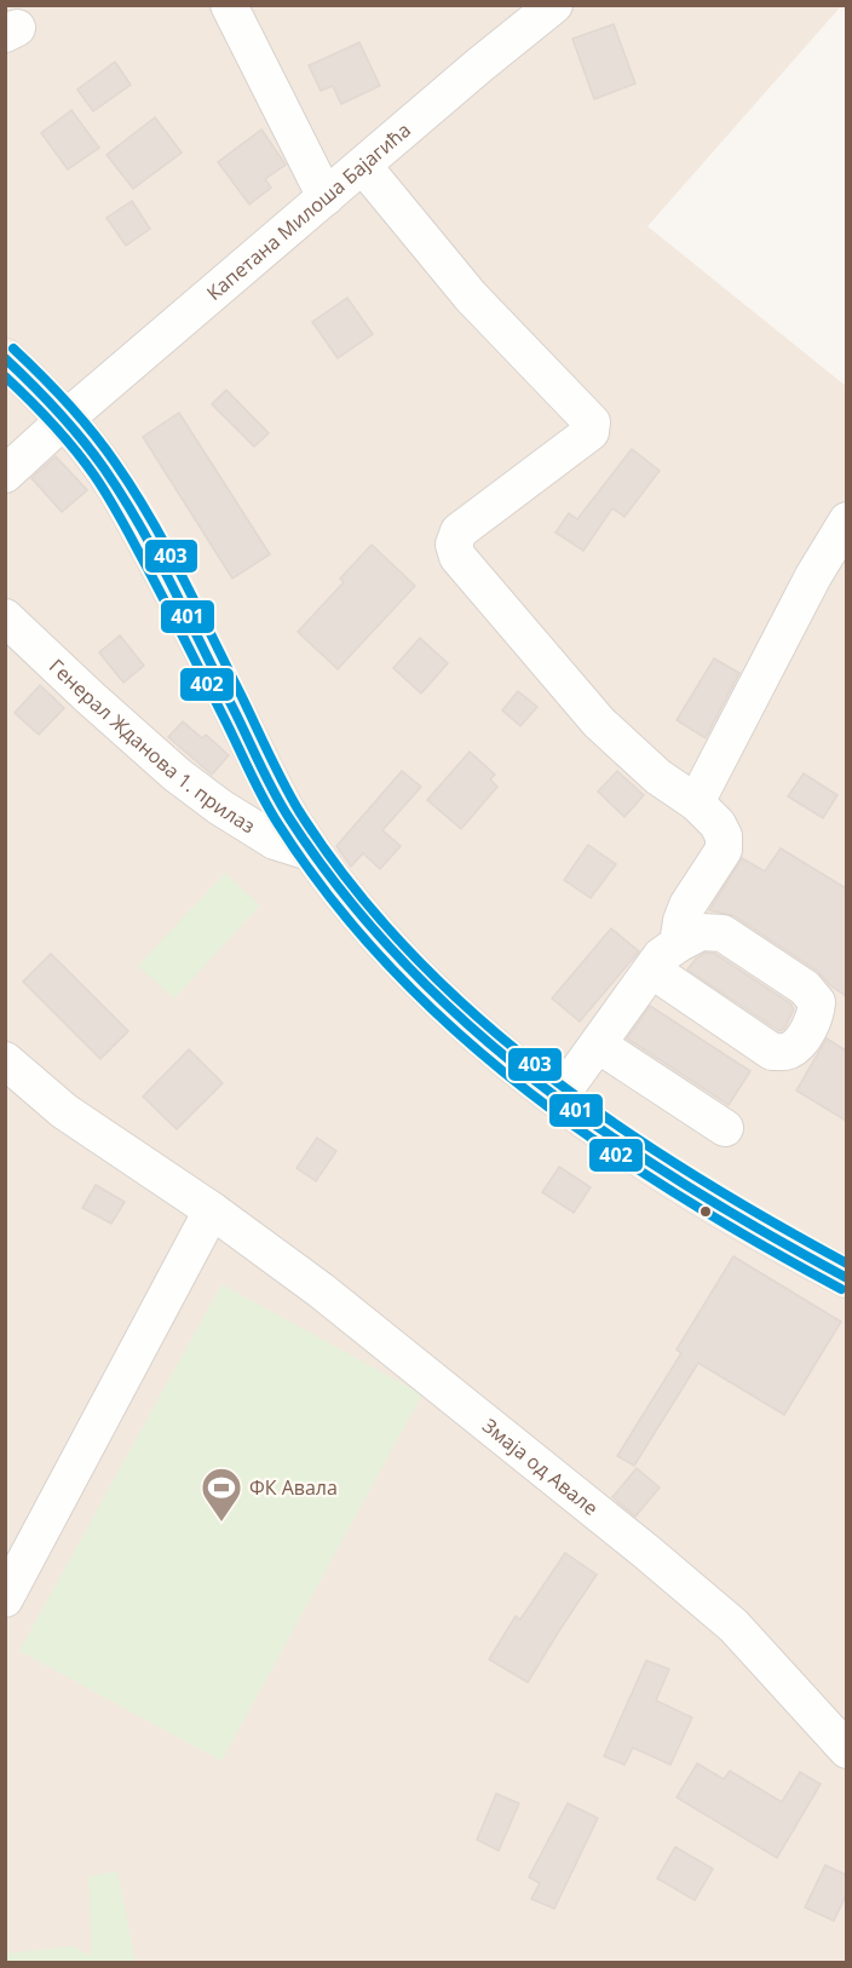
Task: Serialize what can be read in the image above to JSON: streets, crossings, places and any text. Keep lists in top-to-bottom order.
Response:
{
  "streets": {
    "street": ["Капетана Милоша Бајагића", "Генерал Жданова 1. прилаз", "Змаја од Авале"]
  },
  "places": {
    "sports": ["ФК Авала"]
  },
  "lines": ["transit line 403", "transit line 401", "transit line 402"]
}
